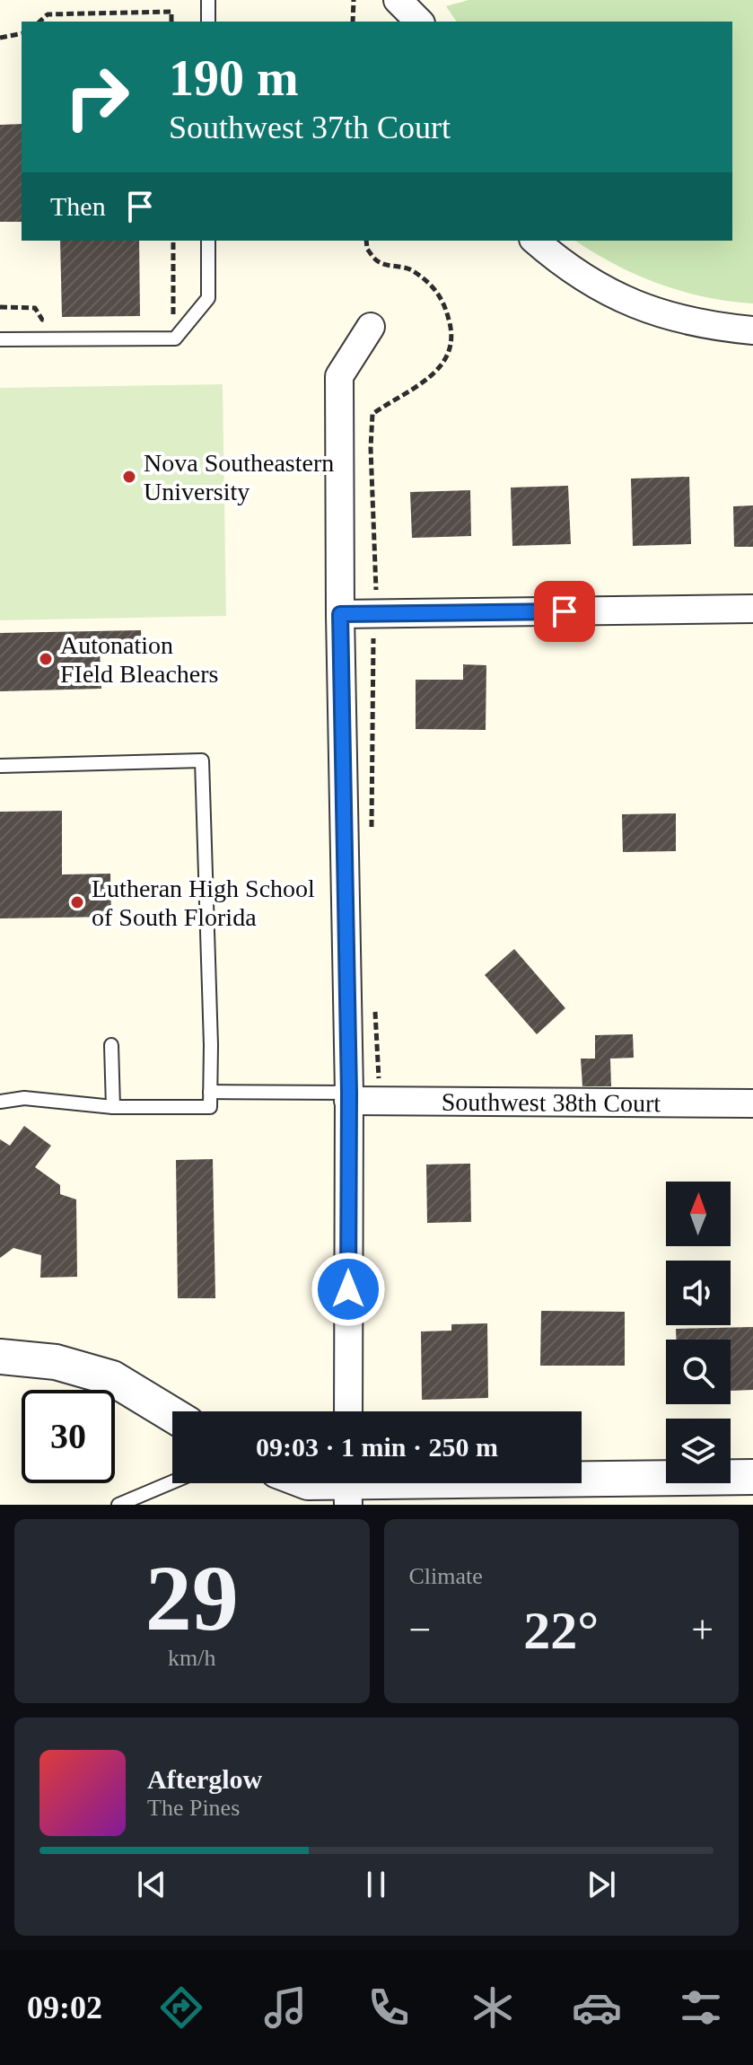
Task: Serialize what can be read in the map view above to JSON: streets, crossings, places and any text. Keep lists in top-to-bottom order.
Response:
{
  "streets": {
    "street": ["Southwest 38th Court"]
  },
  "places": ["Nova Southeastern University", "Autonation FIeld Bleachers", "Lutheran High School of South Florida"],
  "north": "top",
  "page": {
    "turn": ["190 m", "Southwest 37th Court"],
    "then": "Then",
    "limit": "30",
    "trip": "09:03 · 1 min · 250 m",
    "tile": [
      ["29", "km/h"],
      "Climate"
    ],
    "heat": ["−", "22°", "+"],
    "song": ["Afterglow", "The Pines"],
    "tabs": "09:02"
  }
}
